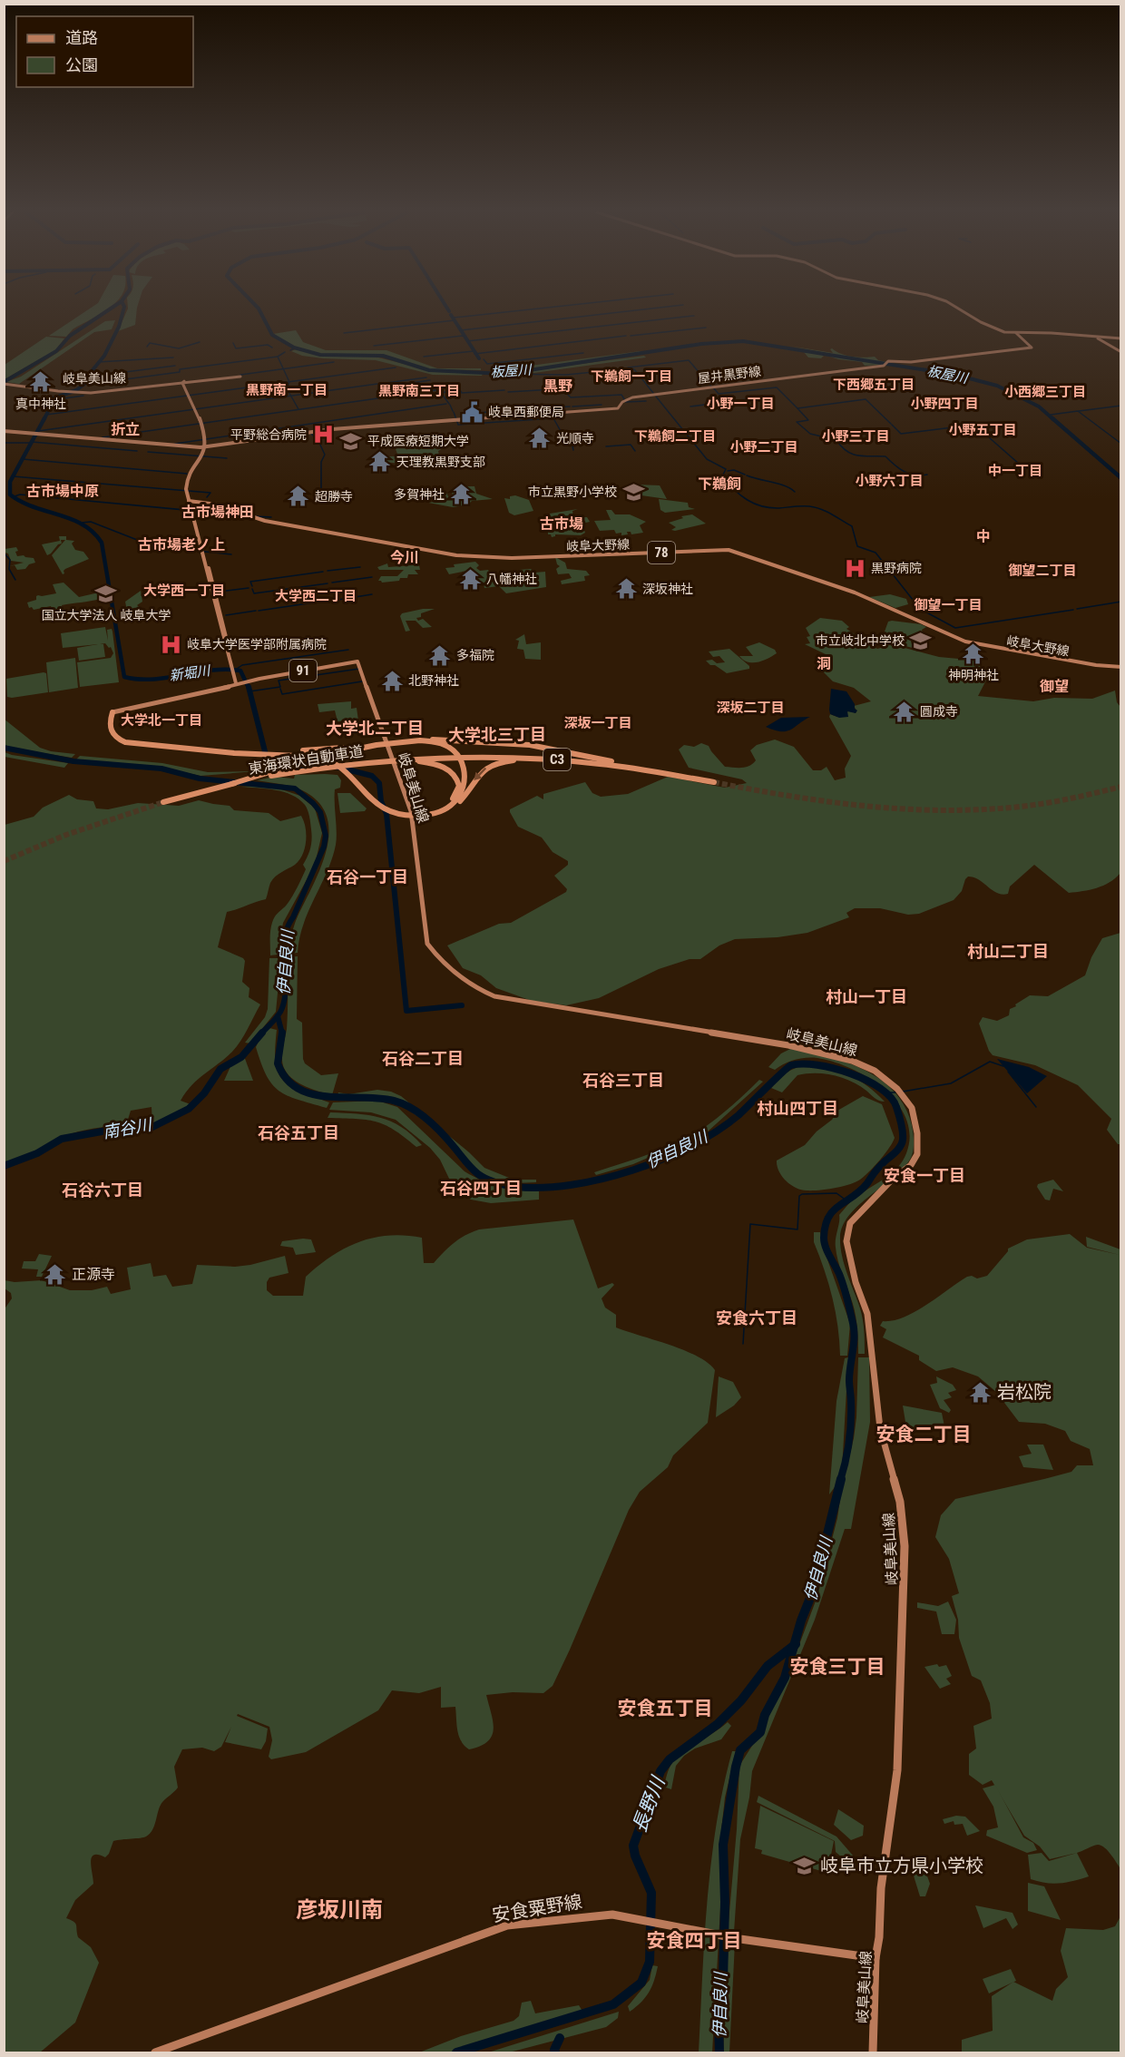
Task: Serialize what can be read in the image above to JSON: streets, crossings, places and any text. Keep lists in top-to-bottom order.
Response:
{
  "streets": {
    "highway": ["東海環状自動車道", "C3"],
    "main road": [
      "屋井黒野線",
      "岐阜美山線",
      "岐阜大野線",
      "78",
      "91",
      "安食粟野線"
    ]
  },
  "crossings": [
    ["岐阜美山線", "安食粟野線"]
  ],
  "districts": [
    "下鵜飼一丁目",
    "下西郷五丁目",
    "黒野",
    "黒野南一丁目",
    "黒野南三丁目",
    "小西郷三丁目",
    "小野一丁目",
    "小野四丁目",
    "折立",
    "小野五丁目",
    "下鵜飼二丁目",
    "小野三丁目",
    "小野二丁目",
    "中一丁目",
    "小野六丁目",
    "下鵜飼",
    "古市場中原",
    "古市場神田",
    "古市場",
    "中",
    "古市場老ノ上",
    "今川",
    "御望二丁目",
    "大学西一丁目",
    "大学西二丁目",
    "御望一丁目",
    "洞",
    "御望",
    "深坂二丁目",
    "大学北一丁目",
    "深坂一丁目",
    "大学北二丁目",
    "大学北三丁目",
    "石谷一丁目",
    "村山二丁目",
    "村山一丁目",
    "石谷二丁目",
    "石谷三丁目",
    "村山四丁目",
    "石谷五丁目",
    "安食一丁目",
    "石谷四丁目",
    "石谷六丁目",
    "安食六丁目",
    "安食二丁目",
    "安食三丁目",
    "安食五丁目",
    "彦坂川南",
    "安食四丁目"
  ],
  "water": [
    "板屋川",
    "新堀川",
    "伊自良川",
    "南谷川",
    "長野川"
  ],
  "places": {
    "temple": [
      "真中神社",
      "光順寺",
      "天理教黒野支部",
      "多賀神社",
      "超勝寺",
      "八幡神社",
      "深坂神社",
      "神明神社",
      "多福院",
      "北野神社",
      "圓成寺",
      "正源寺",
      "岩松院"
    ],
    "public building": ["岐阜西郵便局"],
    "hospital": ["平野総合病院", "黒野病院", "岐阜大学医学部附属病院"],
    "school or university": [
      "平成医療短期大学",
      "市立黒野小学校",
      "国立大学法人 岐阜大学",
      "市立岐北中学校",
      "岐阜市立方県小学校"
    ]
  },
  "legend": ["道路", "公園"]
}
